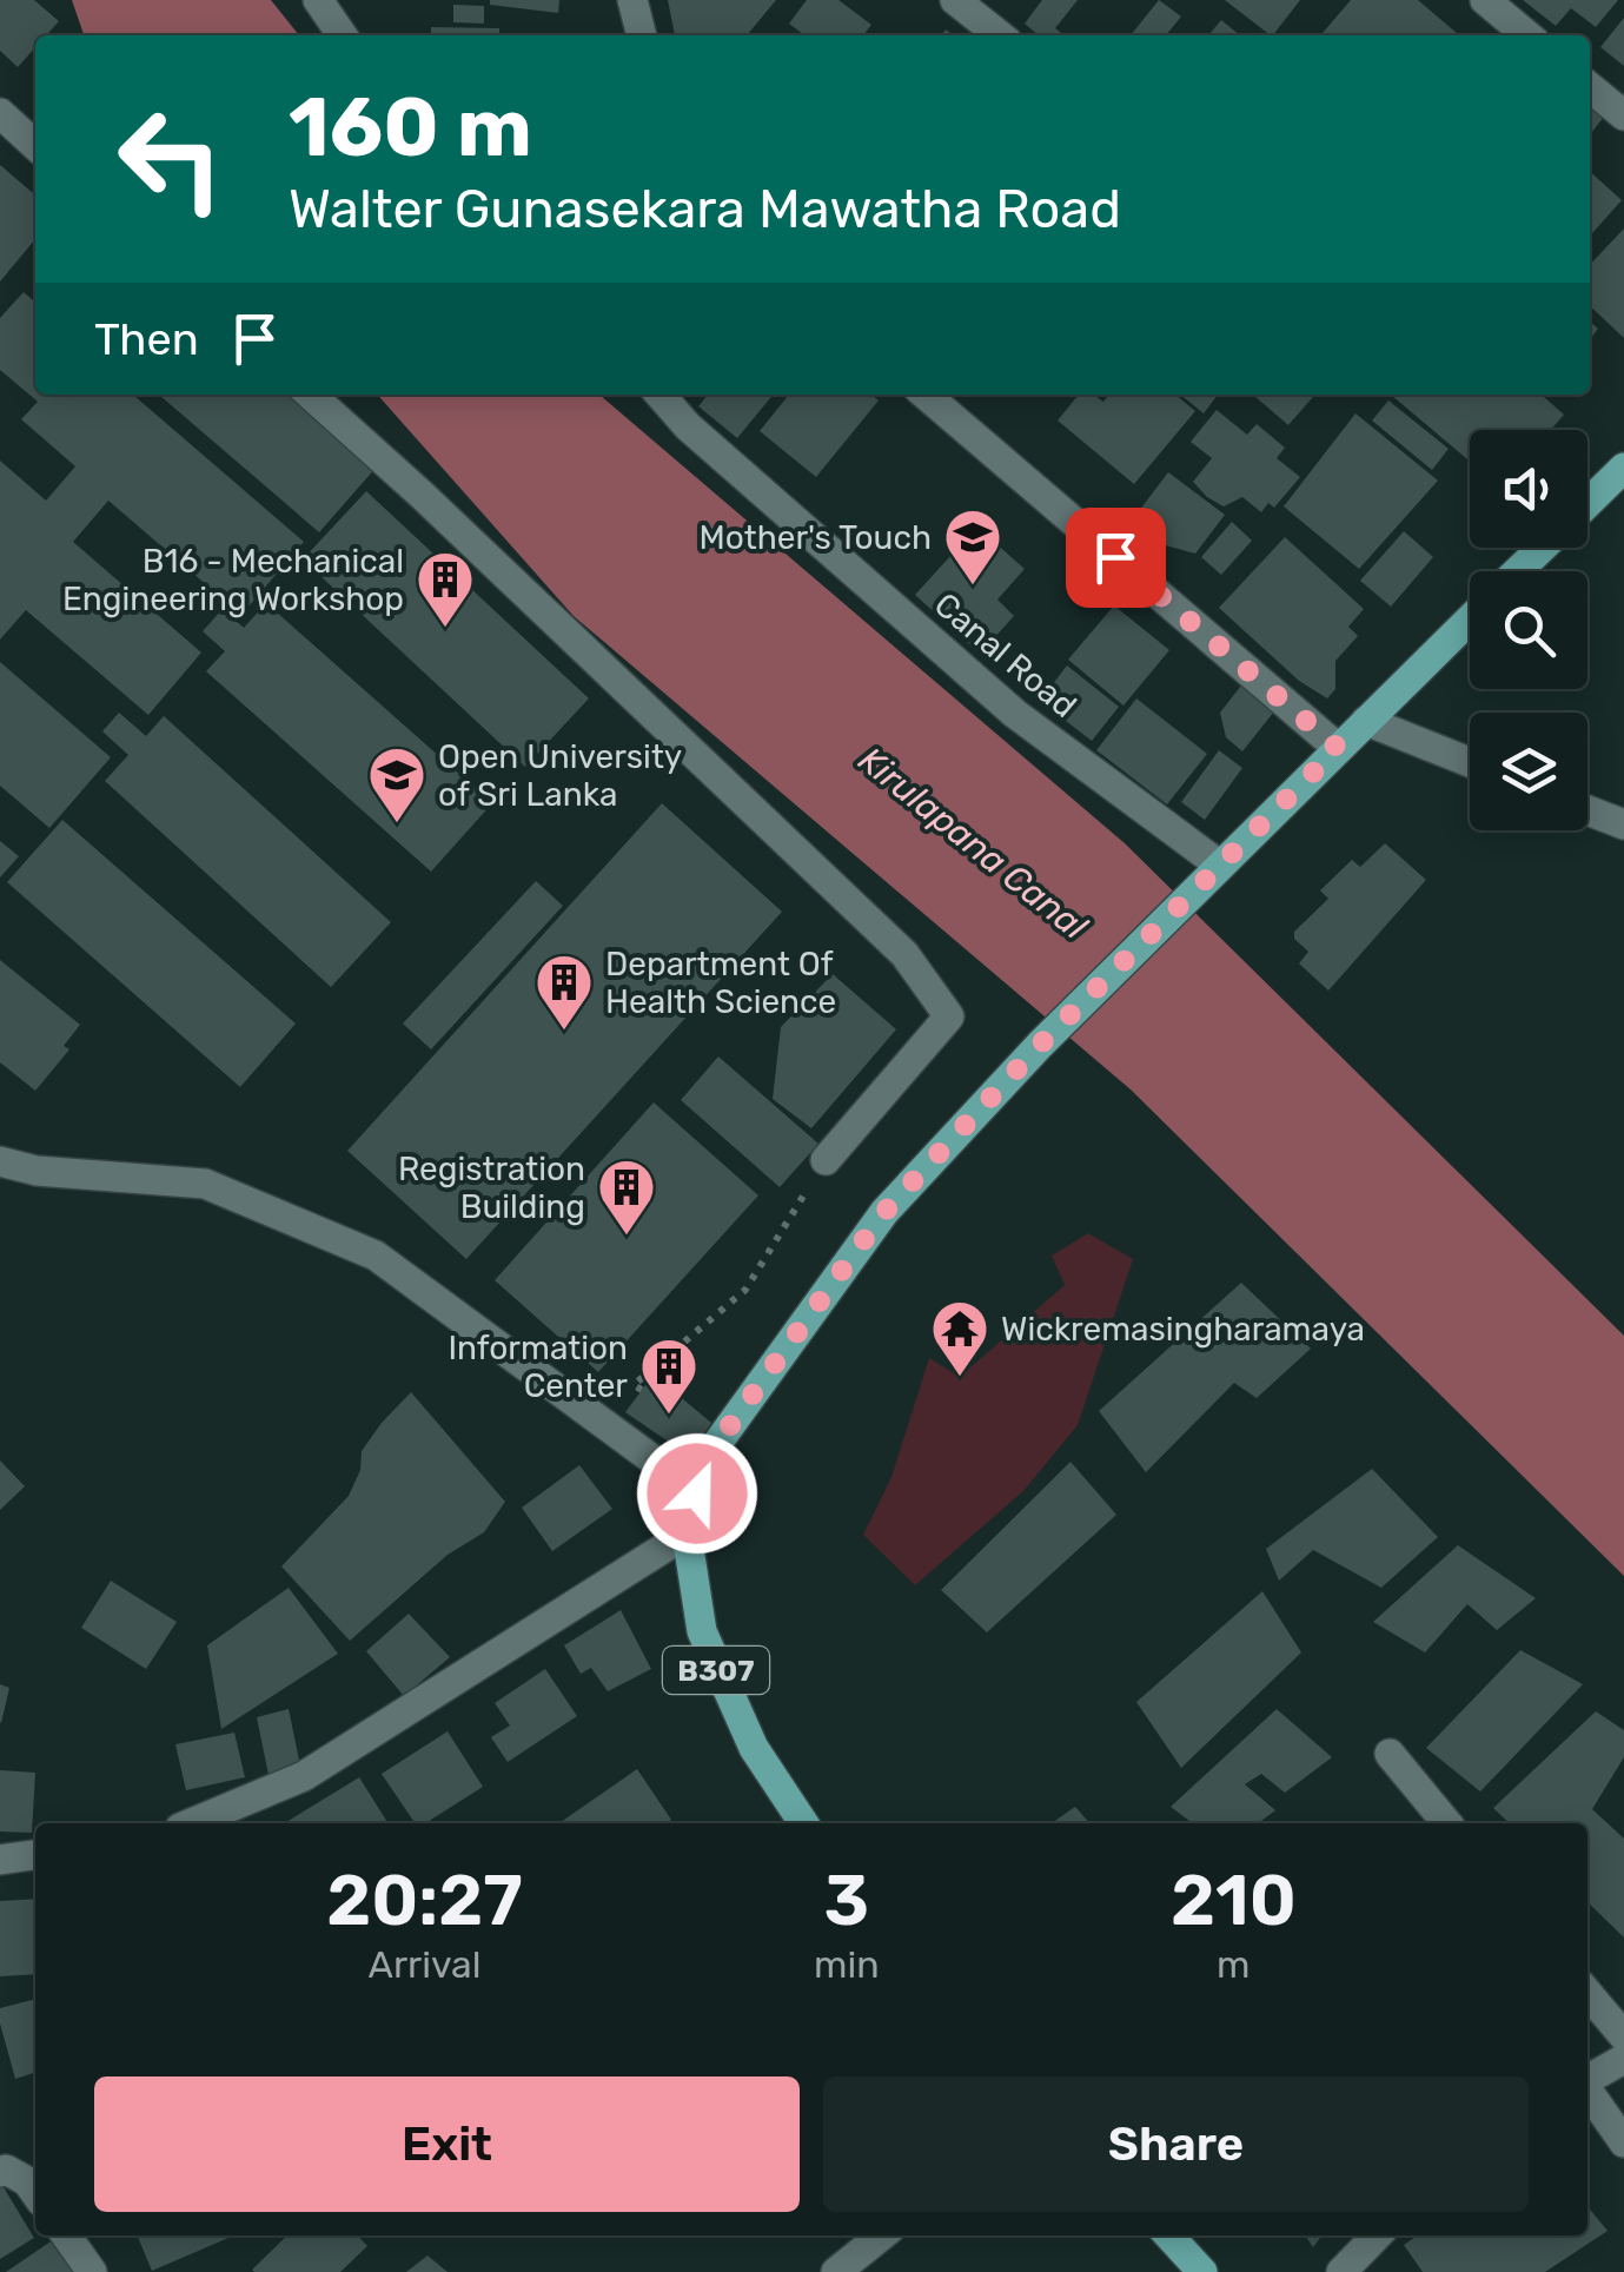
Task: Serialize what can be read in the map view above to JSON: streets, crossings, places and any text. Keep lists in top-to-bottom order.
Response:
{
  "streets": {
    "main road": ["B307"],
    "street": ["Canal Road"]
  },
  "crossings": [
    ["Canal Road", "B307"]
  ],
  "water": ["Kirulapana Canal"],
  "places": {
    "school or university": ["Mother's Touch", "Open University of Sri Lanka"],
    "building": [
      "B16 - Mechanical Engineering Workshop",
      "Department Of Health Science",
      "Registration Building",
      "Information Center"
    ],
    "temple": ["Wickremasingharamaya"]
  },
  "page": {
    "turn": ["160 m", "Walter Gunasekara Mawatha Road"],
    "then": "Then",
    "eta": [
      "20:27",
      "Arrival",
      "3",
      "min",
      "210",
      "m"
    ],
    "buttons": ["Exit", "Share"]
  }
}
